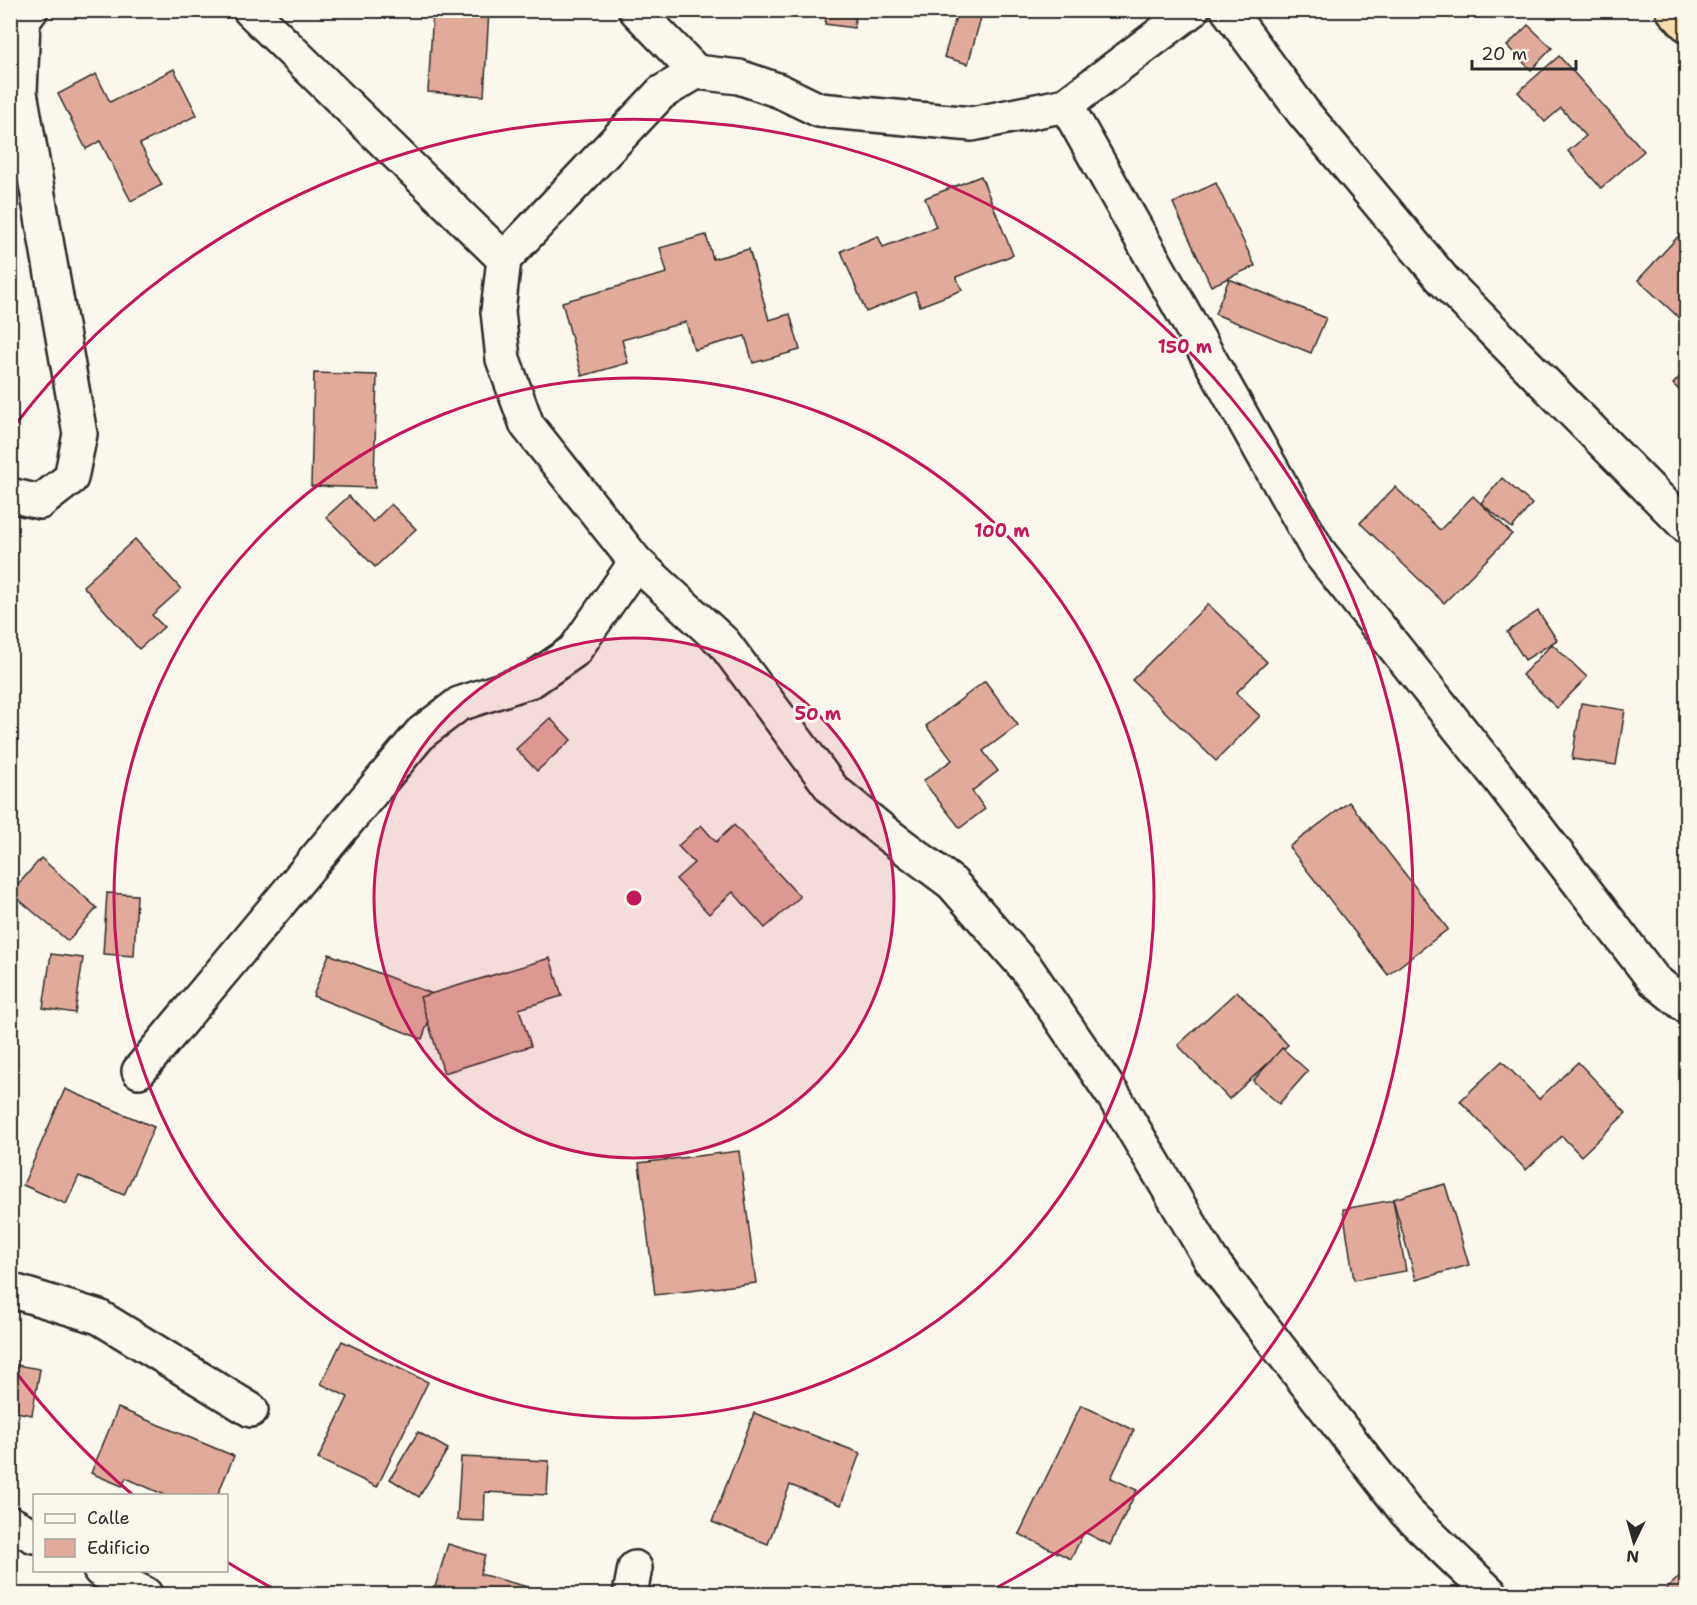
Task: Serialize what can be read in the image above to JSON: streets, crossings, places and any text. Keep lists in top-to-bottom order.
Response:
{
  "legend": ["Calle", "Edificio"],
  "scale_bar": "20 m",
  "north": "bottom",
  "rings": ["150 m", "100 m", "50 m"]
}
